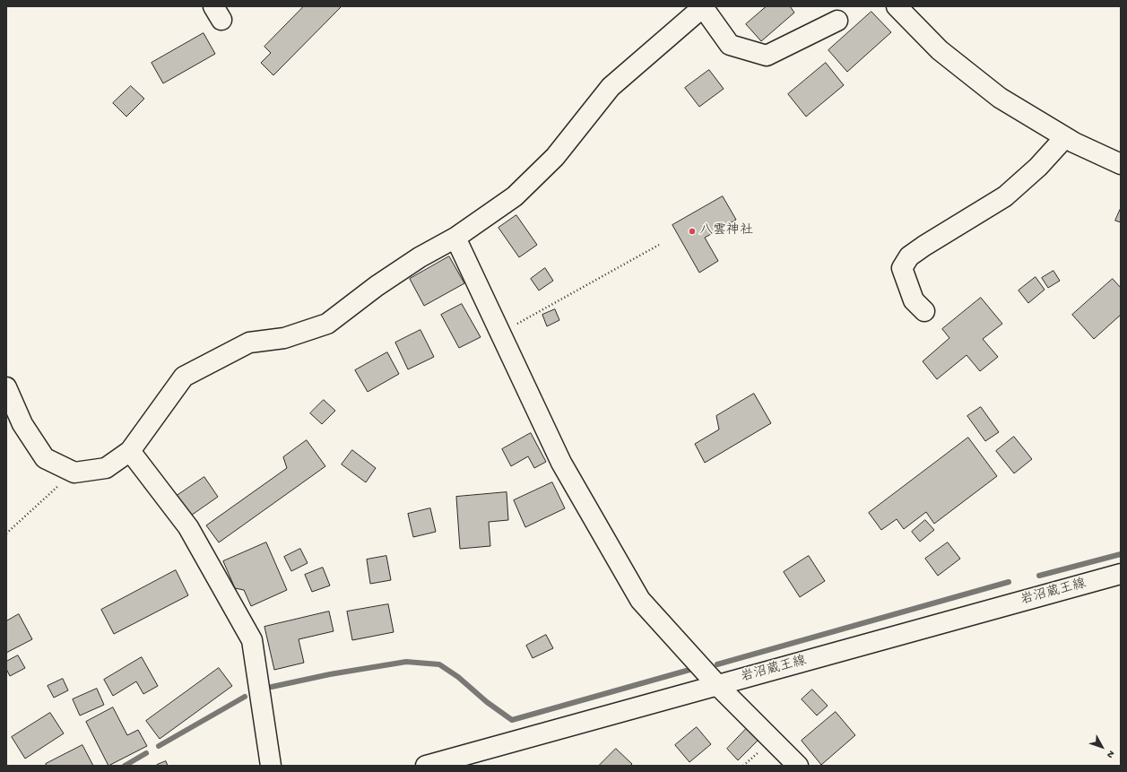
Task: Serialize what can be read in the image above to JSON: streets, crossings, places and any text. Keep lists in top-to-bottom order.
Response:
{
  "streets": {
    "street": ["岩沼蔵王線"]
  },
  "places": ["八雲神社"],
  "north": "bottom right"
}
